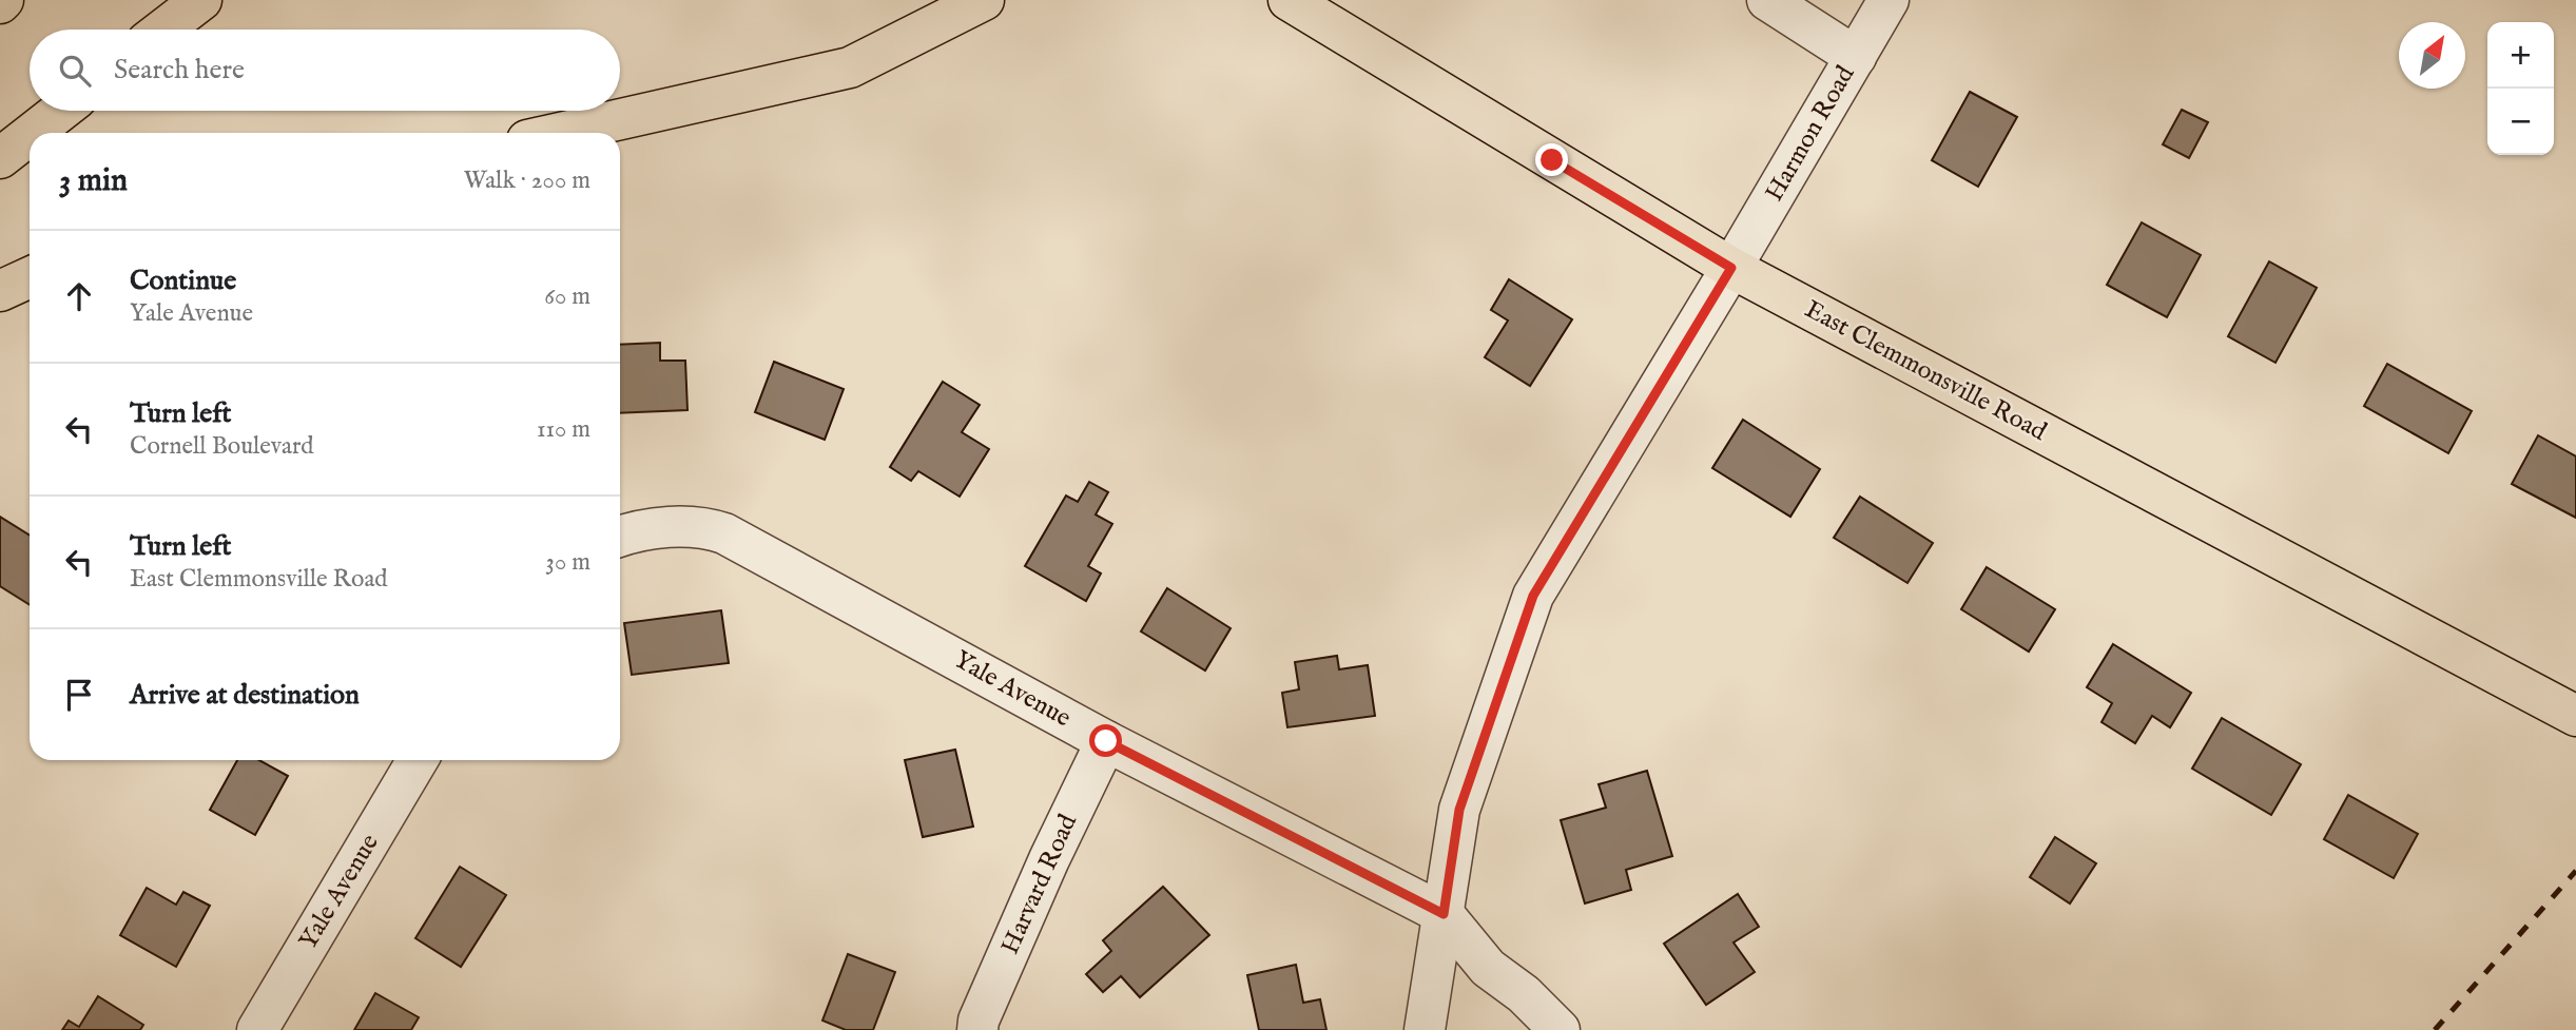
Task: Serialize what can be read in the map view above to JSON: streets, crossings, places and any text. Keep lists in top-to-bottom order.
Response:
{
  "streets": {
    "main road": ["East Clemmonsville Road"],
    "street": ["Harmon Road", "Yale Avenue", "Harvard Road"]
  },
  "crossings": [
    ["Harmon Road", "East Clemmonsville Road"],
    ["Harmon Road", "Yale Avenue"],
    ["Yale Avenue", "Harvard Road"]
  ],
  "north": "top right",
  "page": {
    "map_buttons": ["+", "−"],
    "search": "Search here",
    "heading": ["3 min", "Walk · 200 m"],
    "list": [
      ["Continue", "Yale Avenue", "60 m"],
      ["Turn left", "Cornell Boulevard", "110 m"],
      ["Turn left", "East Clemmonsville Road", "30 m"],
      "Arrive at destination"
    ]
  }
}
